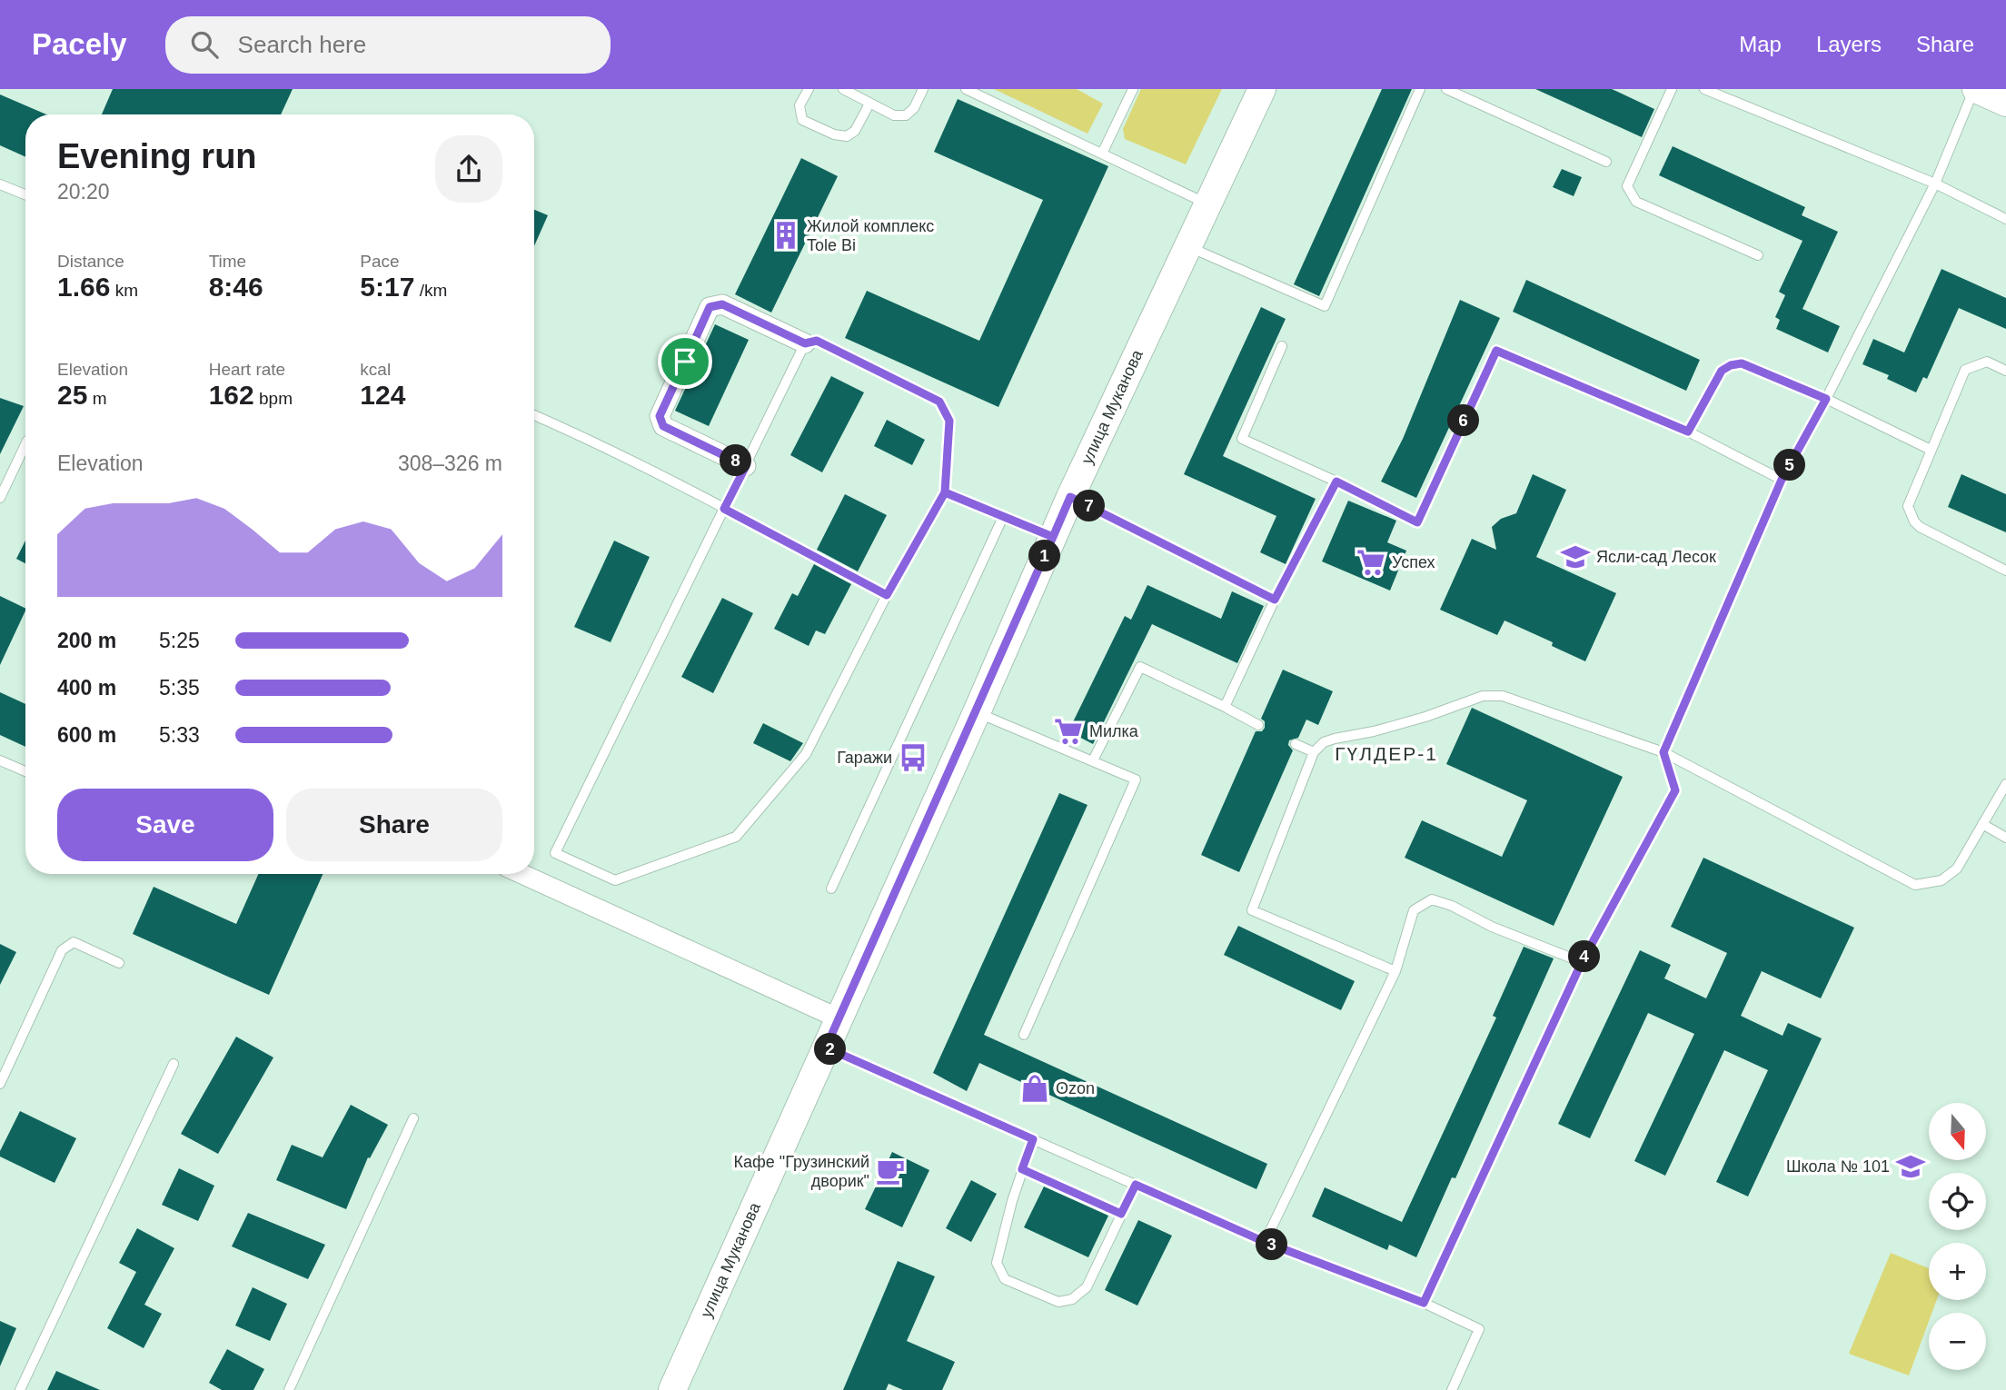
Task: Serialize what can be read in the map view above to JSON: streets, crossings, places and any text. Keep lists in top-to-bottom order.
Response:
{
  "streets": {
    "main road": ["улица Муканова"]
  },
  "districts": ["ГҮЛДЕР-1"],
  "places": {
    "building": ["Жилой комплекс Tole Bi"],
    "school or university": ["Ясли-сад Лесок", "Школа № 101"],
    "supermarket": ["Успех", "Милка"],
    "bus stop": ["Гаражи"],
    "shop": ["Ozon"],
    "cafe": ["Кафе \"Грузинский дворик\""]
  },
  "north": "bottom",
  "page": {
    "header": "Pacely",
    "search": "Search here",
    "nav": ["Map", "Layers", "Share"],
    "heading": ["Evening run", "20:20"],
    "stats": [
      ["Distance", "1.66 km"],
      ["Time", "8:46"],
      ["Pace", "5:17 /km"],
      ["Elevation", "25 m"],
      ["Heart rate", "162 bpm"],
      ["kcal", "124"]
    ],
    "pins": [
      "6",
      "8",
      "5",
      "7",
      "1",
      "4",
      "2",
      "3"
    ],
    "chart": ["Elevation", "308–326 m"],
    "list": [
      {
        "name": "200 m",
        "note": "5:25"
      },
      {
        "name": "400 m",
        "note": "5:35"
      },
      {
        "name": "600 m",
        "note": "5:33"
      }
    ],
    "buttons": ["Save", "Share"],
    "map_buttons": ["+", "−"]
  }
}
